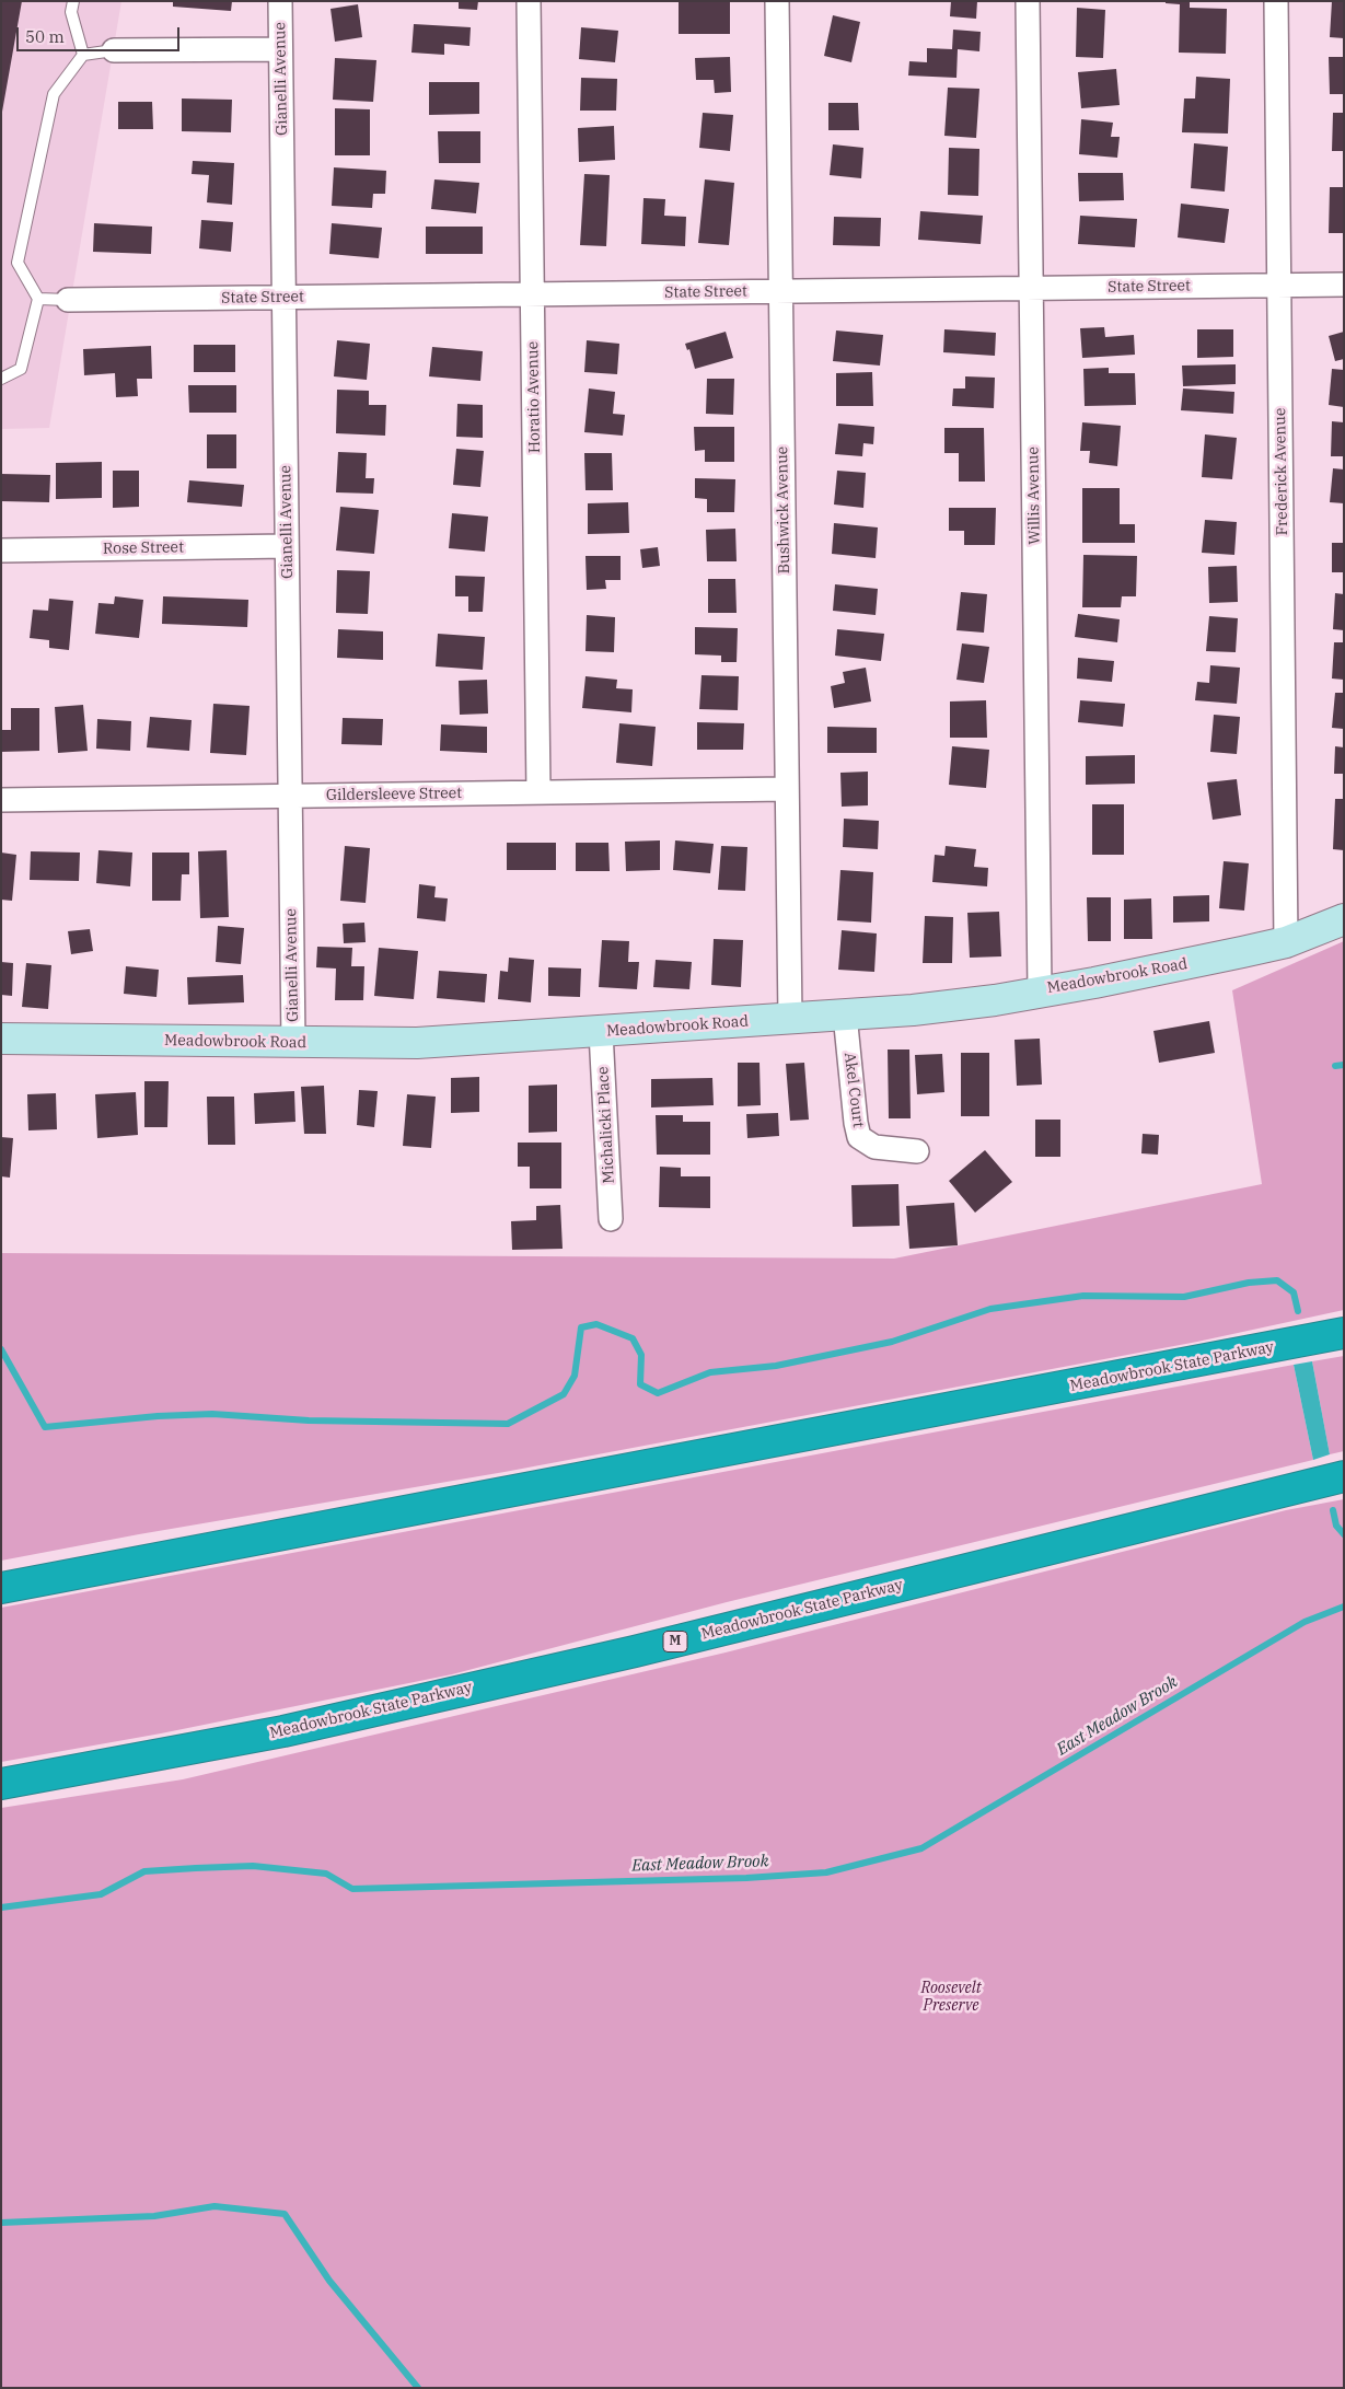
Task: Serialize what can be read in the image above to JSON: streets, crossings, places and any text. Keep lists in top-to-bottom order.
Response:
{
  "streets": {
    "highway": ["Meadowbrook State Parkway", "M"],
    "street": [
      "Gianelli Avenue",
      "State Street",
      "Horatio Avenue",
      "Frederick Avenue",
      "Willis Avenue",
      "Bushwick Avenue",
      "Rose Street",
      "Gildersleeve Street",
      "Meadowbrook Road",
      "Akel Court",
      "Michalicki Place"
    ]
  },
  "crossings": [
    ["Gianelli Avenue", "State Street"],
    ["Gianelli Avenue", "Rose Street"],
    ["Gianelli Avenue", "Gildersleeve Street"],
    ["Gianelli Avenue", "Meadowbrook Road"],
    ["State Street", "Horatio Avenue"],
    ["State Street", "Frederick Avenue"],
    ["State Street", "Willis Avenue"],
    ["State Street", "Bushwick Avenue"],
    ["Horatio Avenue", "Gildersleeve Street"],
    ["Frederick Avenue", "Meadowbrook Road"],
    ["Willis Avenue", "Meadowbrook Road"],
    ["Bushwick Avenue", "Gildersleeve Street"],
    ["Bushwick Avenue", "Meadowbrook Road"],
    ["Meadowbrook Road", "Akel Court"],
    ["Meadowbrook Road", "Michalicki Place"]
  ],
  "water": ["East Meadow Brook"],
  "parks": ["Roosevelt Preserve"],
  "scale_bar": "50 m"
}
